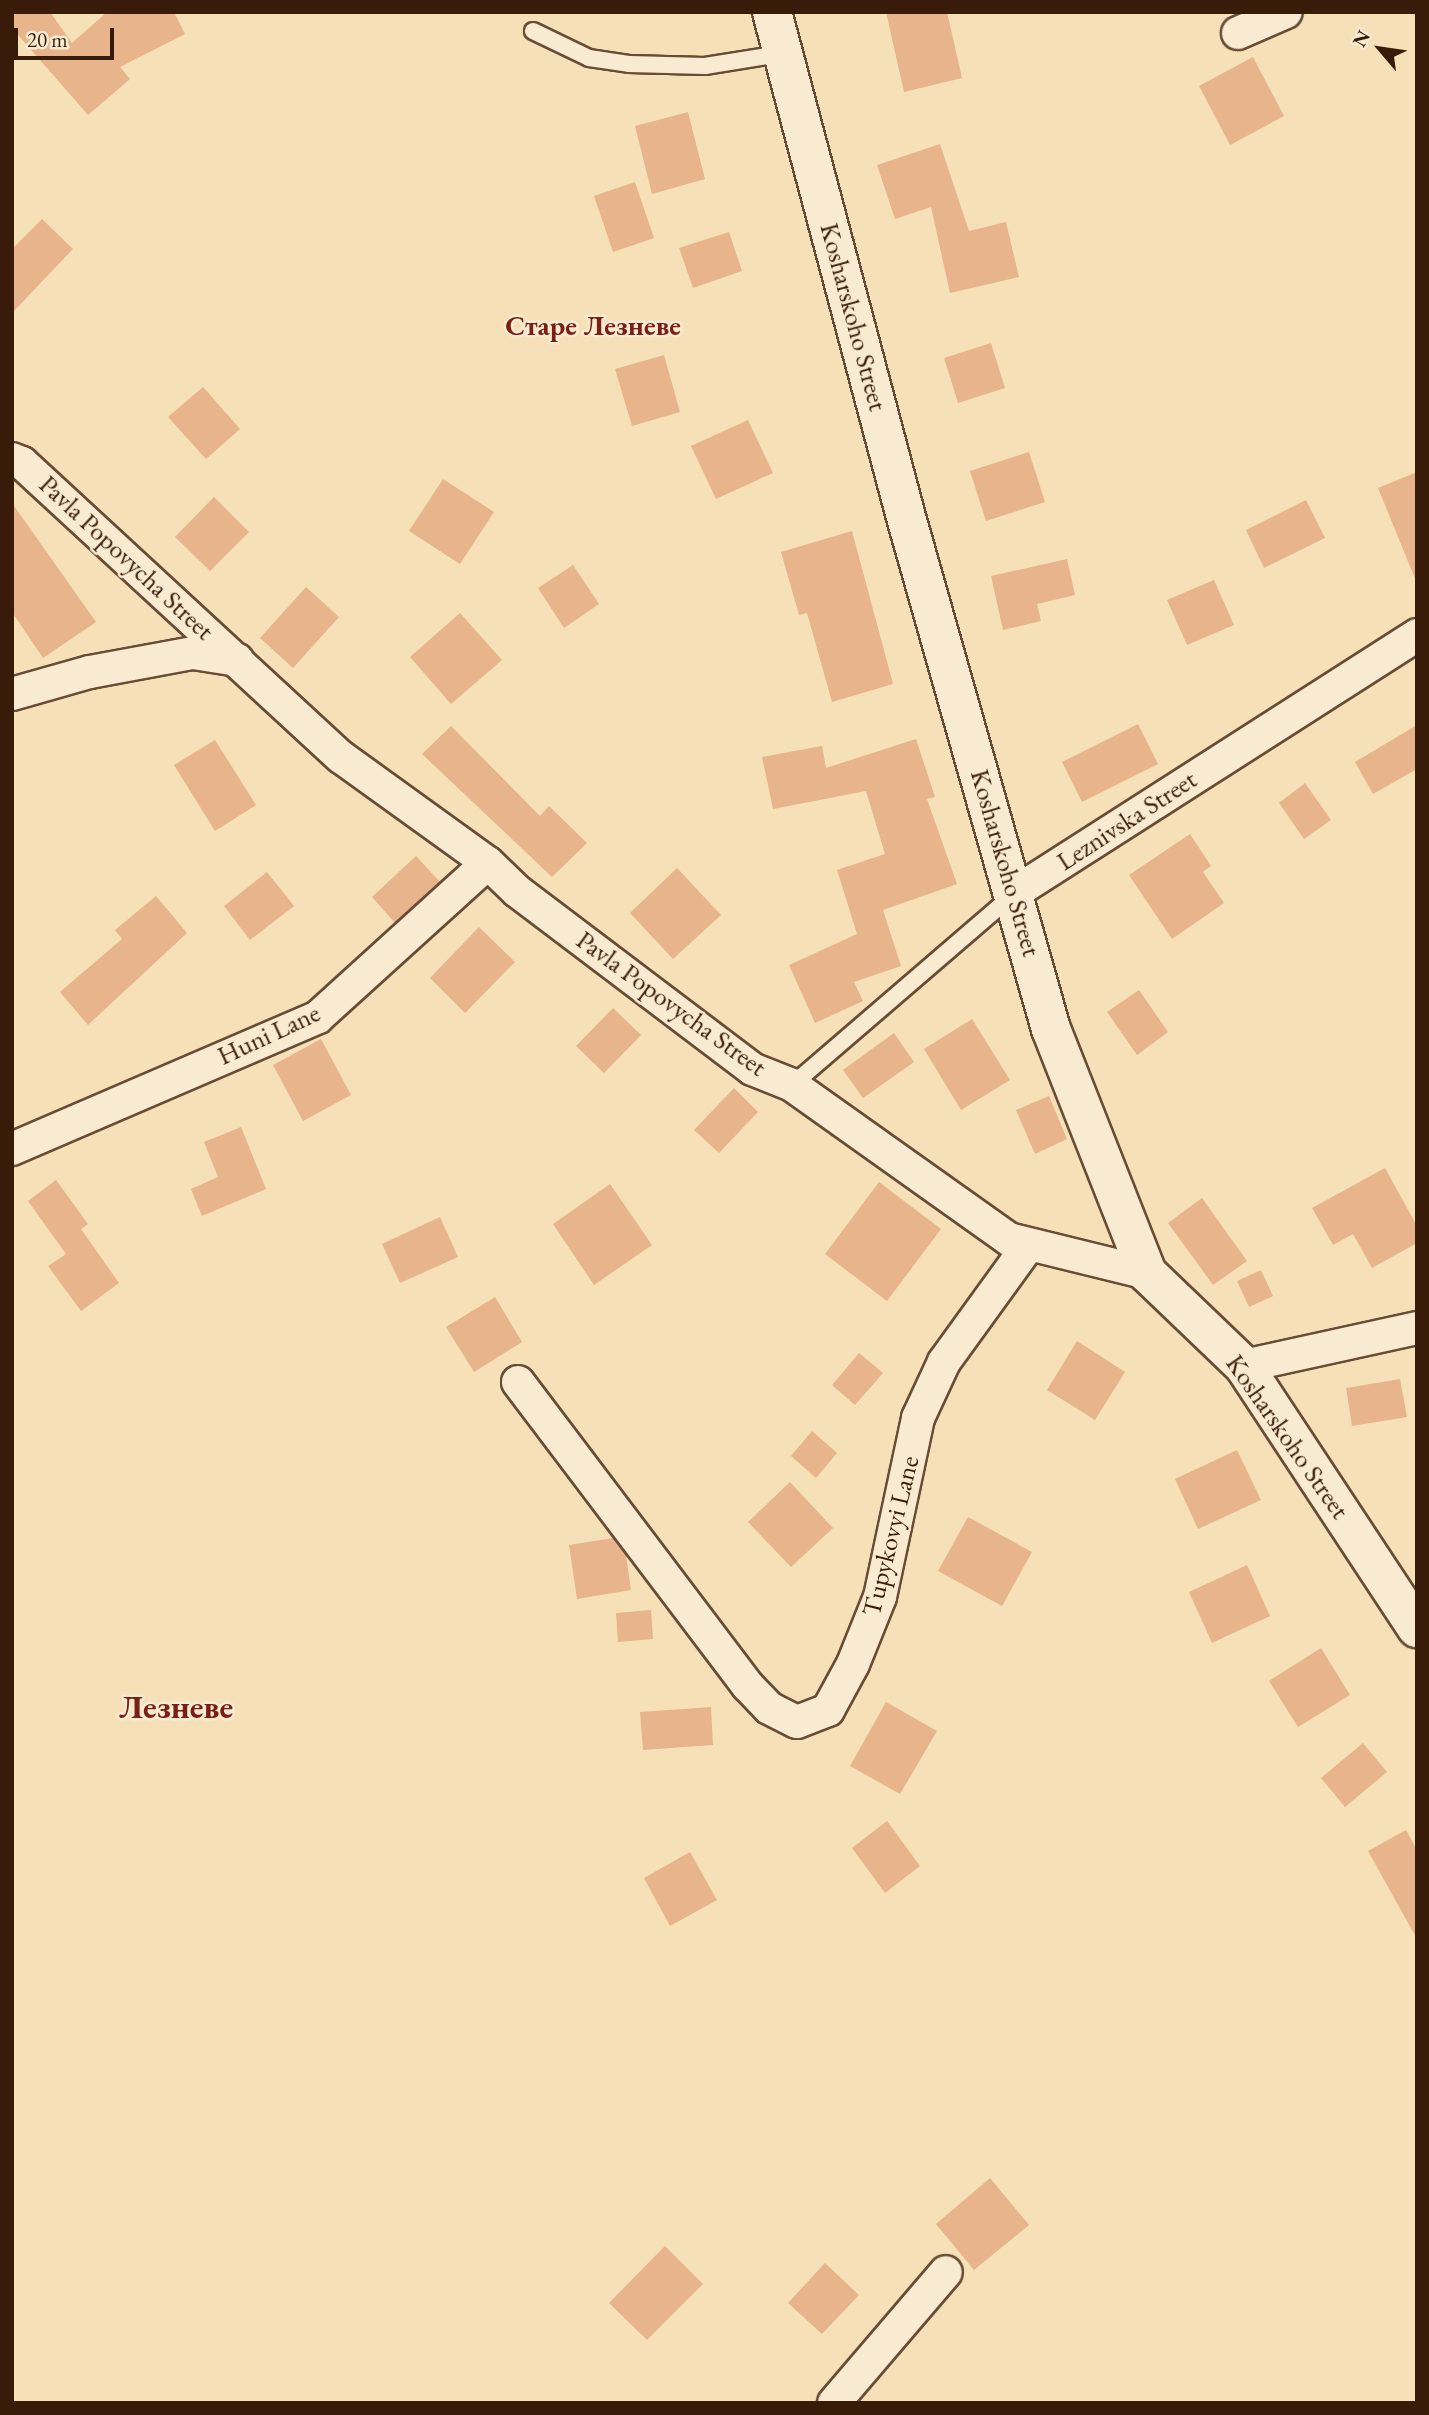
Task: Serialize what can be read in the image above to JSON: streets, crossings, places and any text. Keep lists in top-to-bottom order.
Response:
{
  "streets": {
    "street": [
      "Kosharskoho Street",
      "Pavla Popovycha Street",
      "Leznivska Street",
      "Huni Lane",
      "Tupykovyi Lane"
    ]
  },
  "crossings": [
    ["Kosharskoho Street", "Pavla Popovycha Street"],
    ["Kosharskoho Street", "Leznivska Street"],
    ["Pavla Popovycha Street", "Leznivska Street"],
    ["Pavla Popovycha Street", "Huni Lane"],
    ["Pavla Popovycha Street", "Tupykovyi Lane"]
  ],
  "districts": ["Старе Лезневе", "Лезневе"],
  "scale_bar": "20 m",
  "north": "top left"
}
